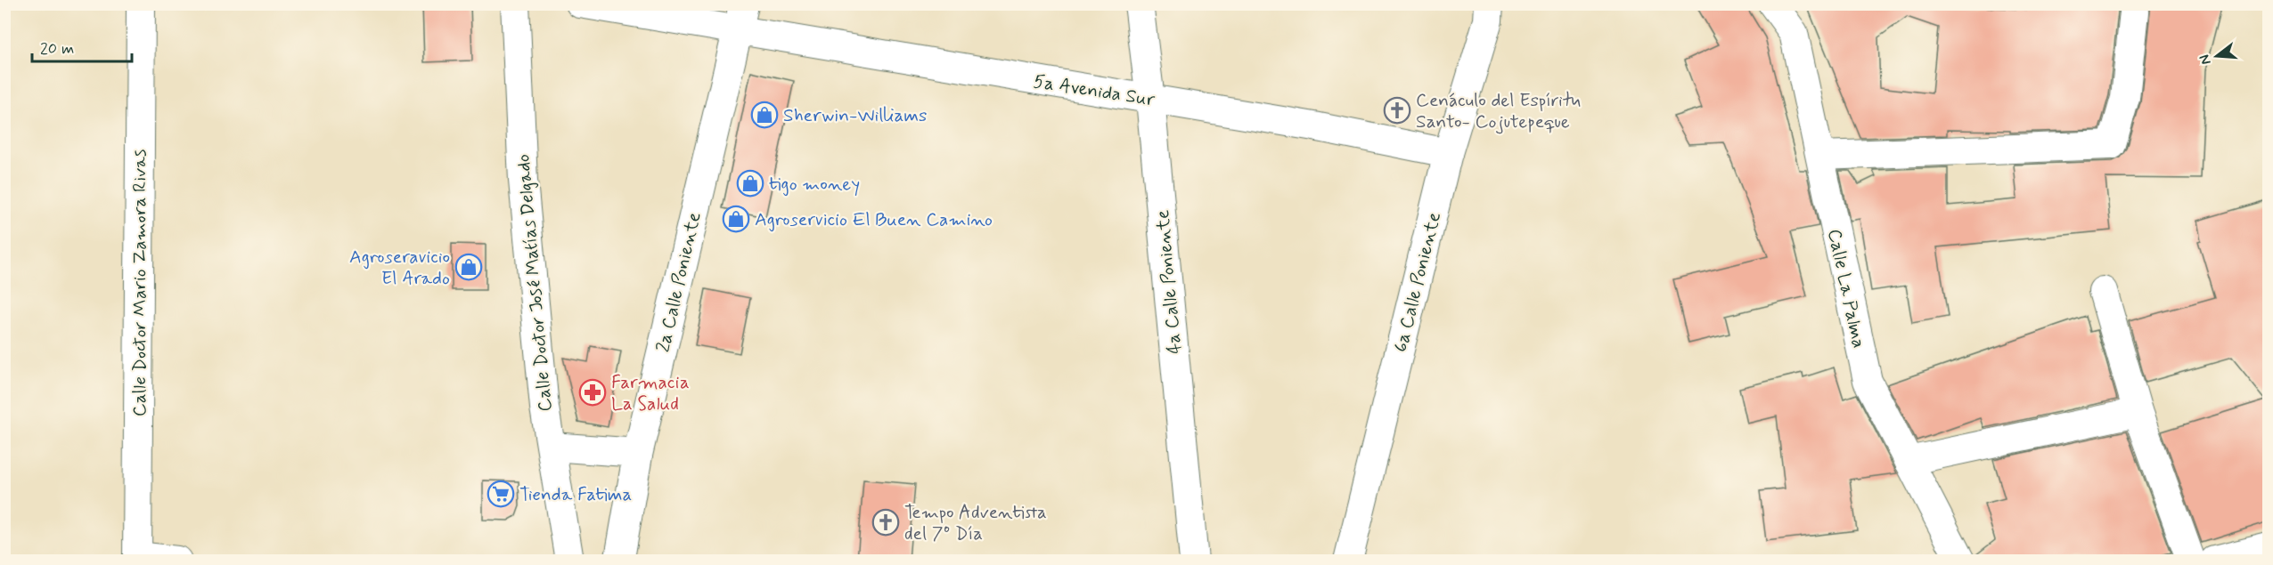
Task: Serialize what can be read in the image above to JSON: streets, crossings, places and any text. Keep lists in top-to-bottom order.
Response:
{
  "streets": {
    "street": [
      "5a Avenida Sur",
      "2a Calle Poniente",
      "4a Calle Poniente",
      "6a Calle Poniente",
      "Calle Doctor Mario Zamora Rivas",
      "Calle Doctor José Matías Delgado",
      "Calle La Palma"
    ]
  },
  "crossings": [
    ["5a Avenida Sur", "2a Calle Poniente"],
    ["5a Avenida Sur", "4a Calle Poniente"],
    ["5a Avenida Sur", "6a Calle Poniente"]
  ],
  "places": {
    "church": ["Cenáculo del Espíritu Santo- Cojutepeque", "Tempo Adventista del 7º Día"],
    "shop": [
      "Sherwin-Williams",
      "tigo money",
      "Agroservicio El Buen Camino",
      "Agroseravicio El Arado"
    ],
    "pharmacy": ["Farmacia La Salud"],
    "supermarket": ["Tienda Fatima"]
  },
  "scale_bar": "20 m",
  "north": "left"
}
